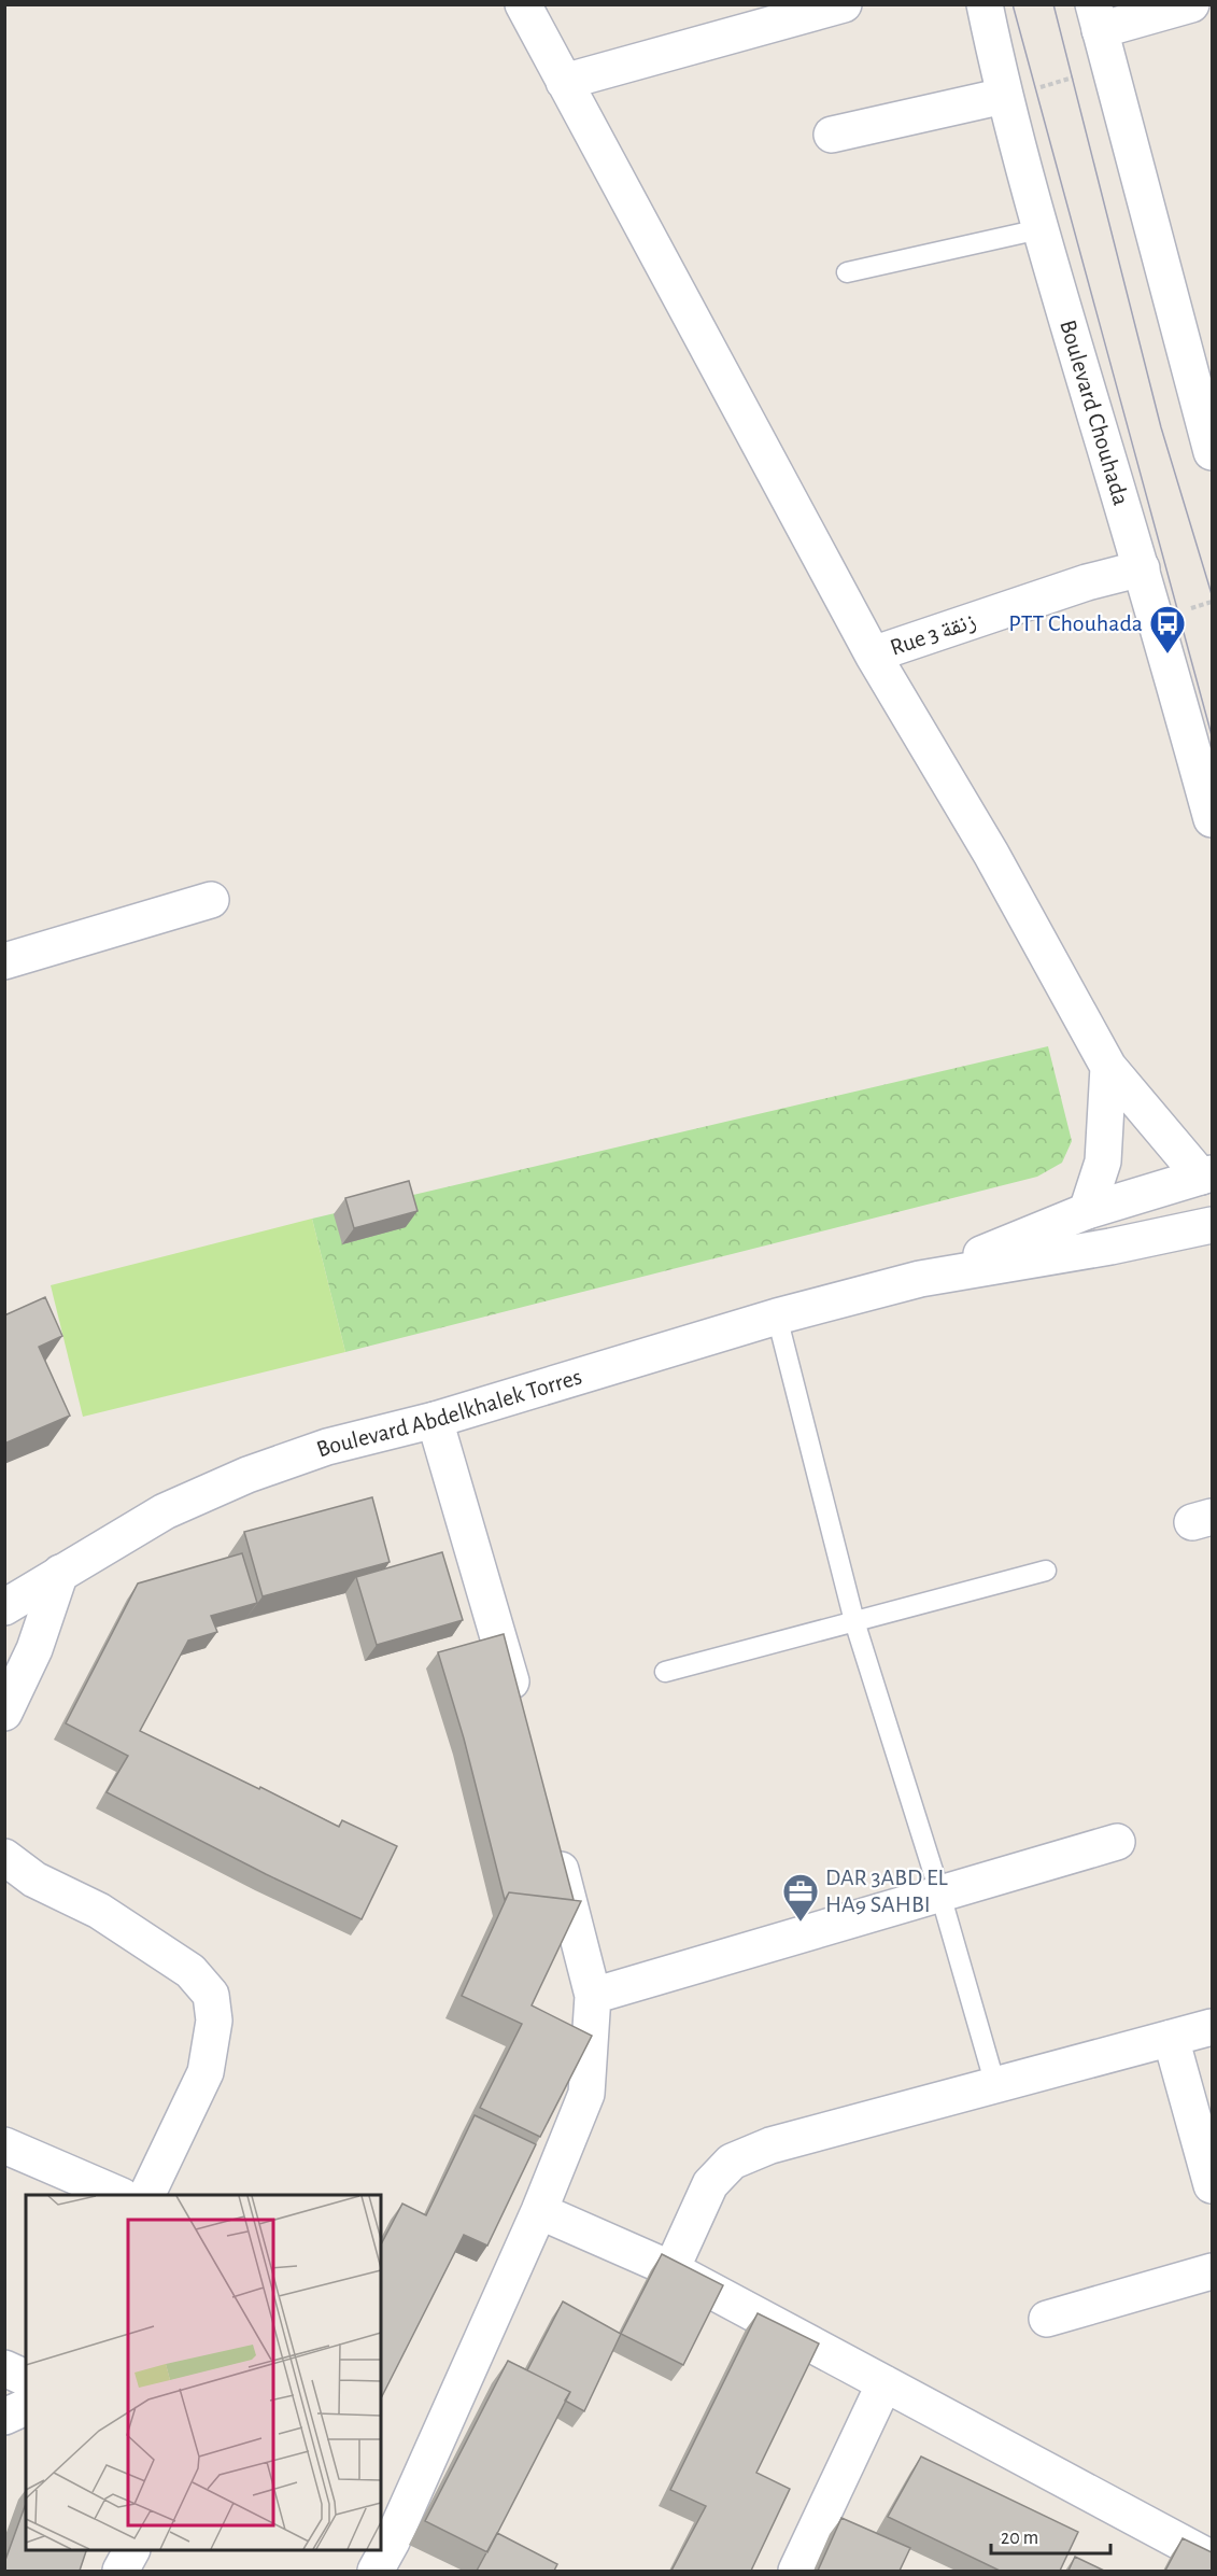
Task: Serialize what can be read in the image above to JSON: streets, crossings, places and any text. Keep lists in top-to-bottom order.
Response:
{
  "streets": {
    "street": ["Boulevard Chouhada", "Rue 3 زنقة", "Boulevard Abdelkhalek Torres"]
  },
  "crossings": [
    ["Boulevard Chouhada", "Rue 3 زنقة"]
  ],
  "places": {
    "bus stop": ["PTT Chouhada"],
    "office": ["DAR 3ABD EL HA9 SAHBI"]
  },
  "scale_bar": "20 m"
}
